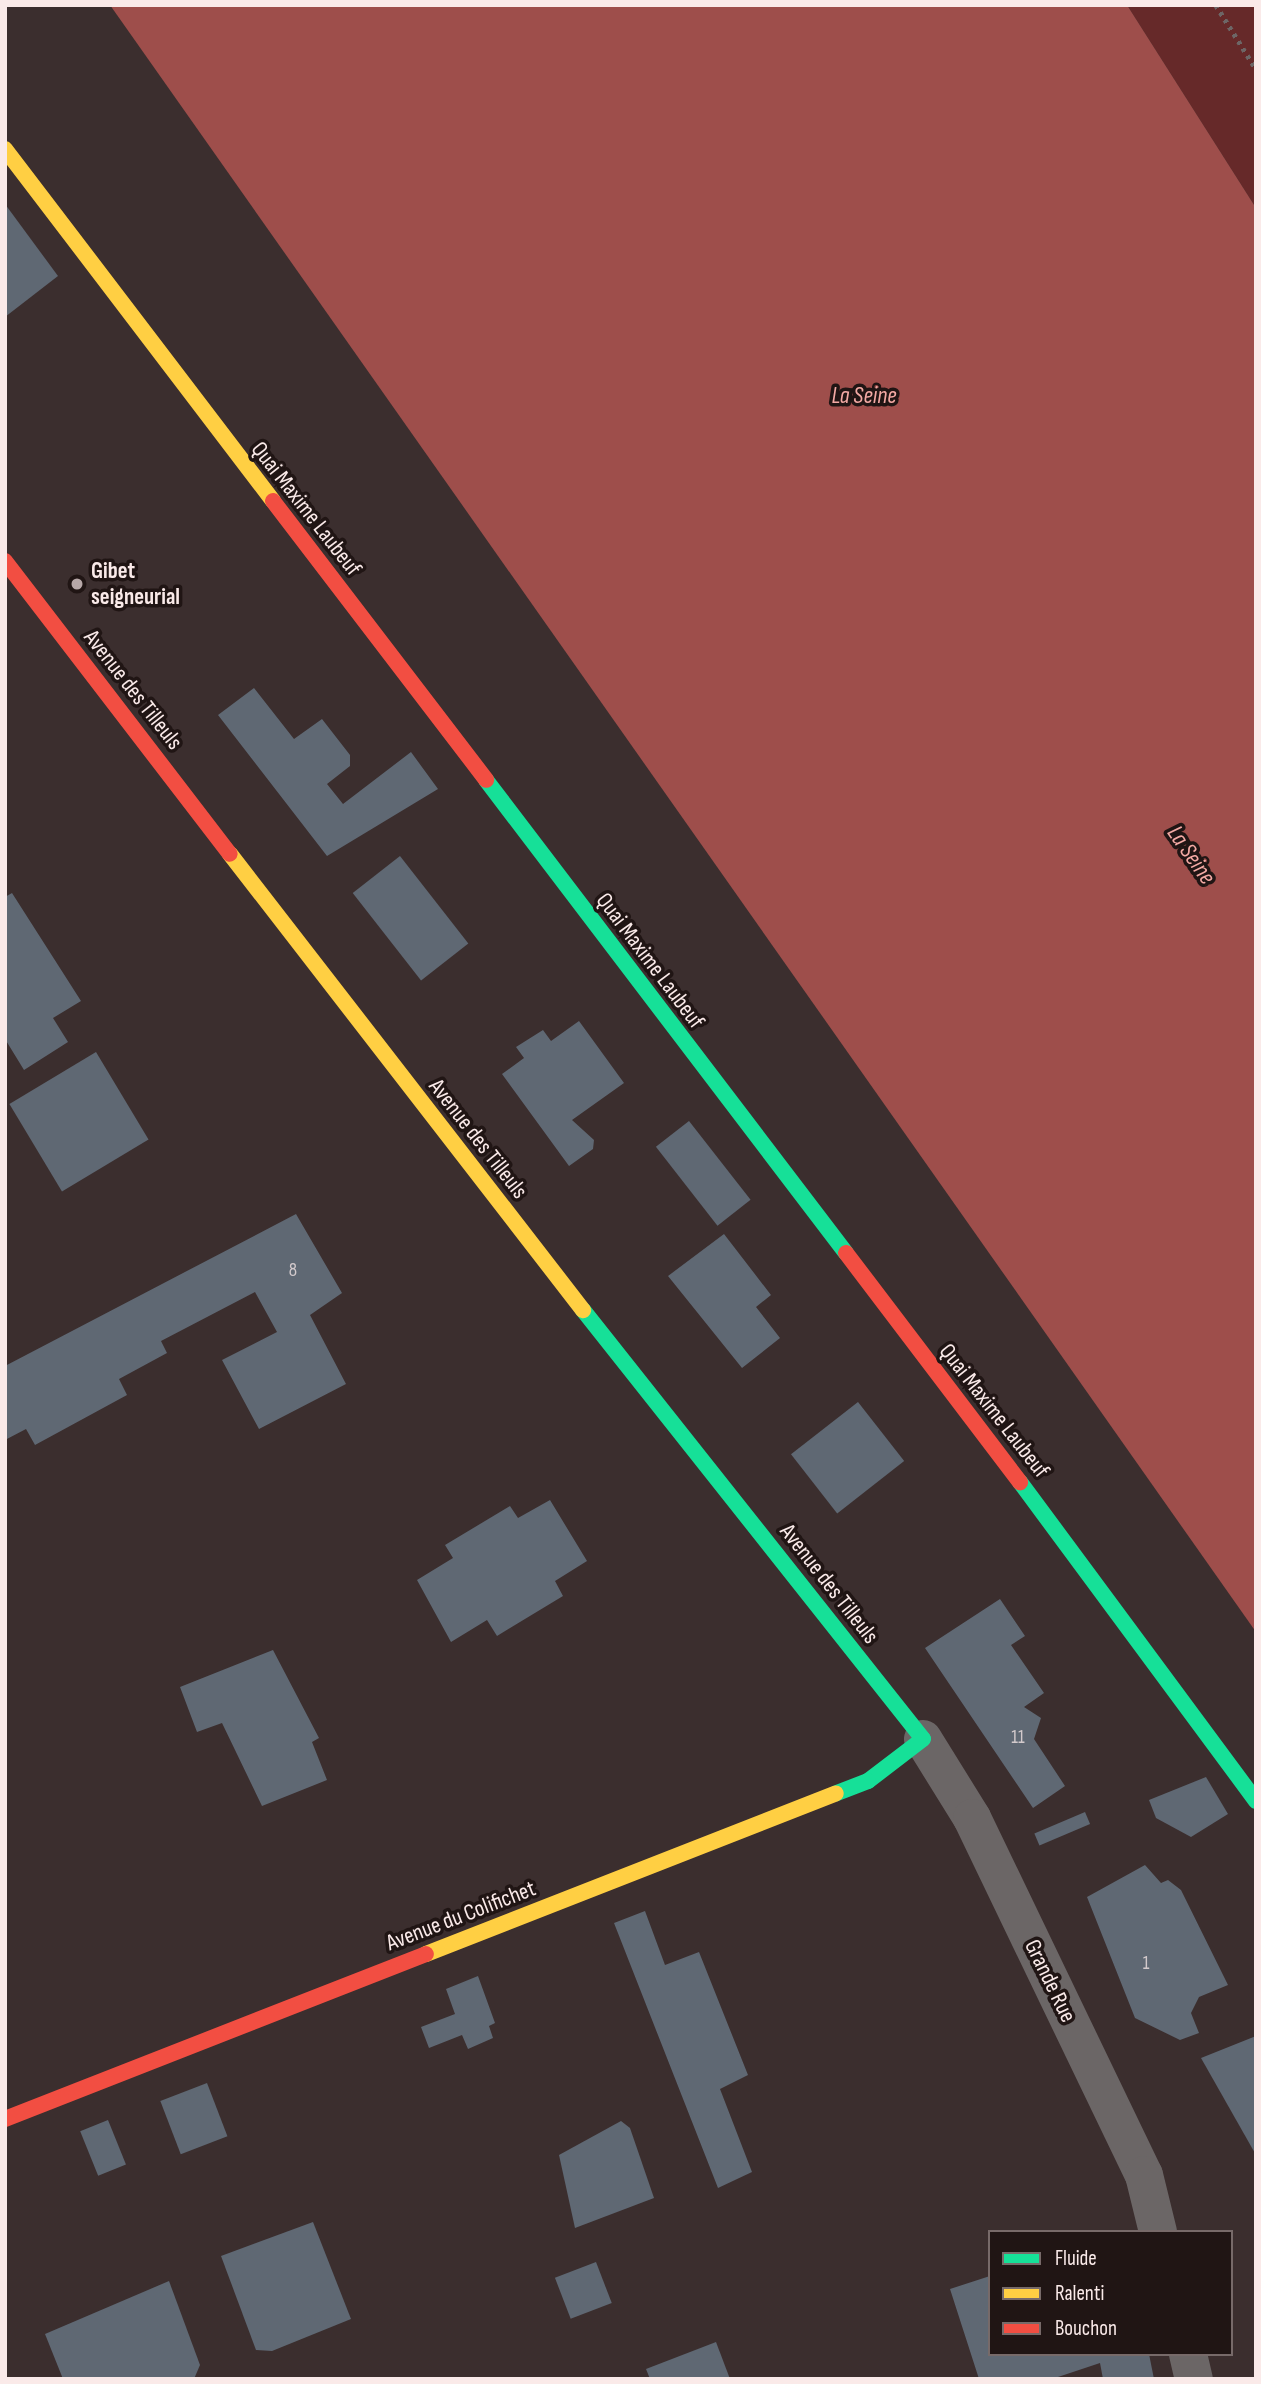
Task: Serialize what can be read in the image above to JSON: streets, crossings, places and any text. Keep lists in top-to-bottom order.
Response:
{
  "streets": {
    "main road": ["Quai Maxime Laubeuf", "Avenue des Tilleuls", "Avenue du Colifichet"],
    "street": ["Grande Rue"]
  },
  "crossings": [
    ["Avenue des Tilleuls", "Avenue du Colifichet"],
    ["Avenue des Tilleuls", "Grande Rue"],
    ["Avenue du Colifichet", "Grande Rue"]
  ],
  "water": ["La Seine"],
  "places": ["Gibet seigneurial"],
  "house_numbers": ["8", "11", "1"],
  "legend": ["Fluide", "Ralenti", "Bouchon"]
}
